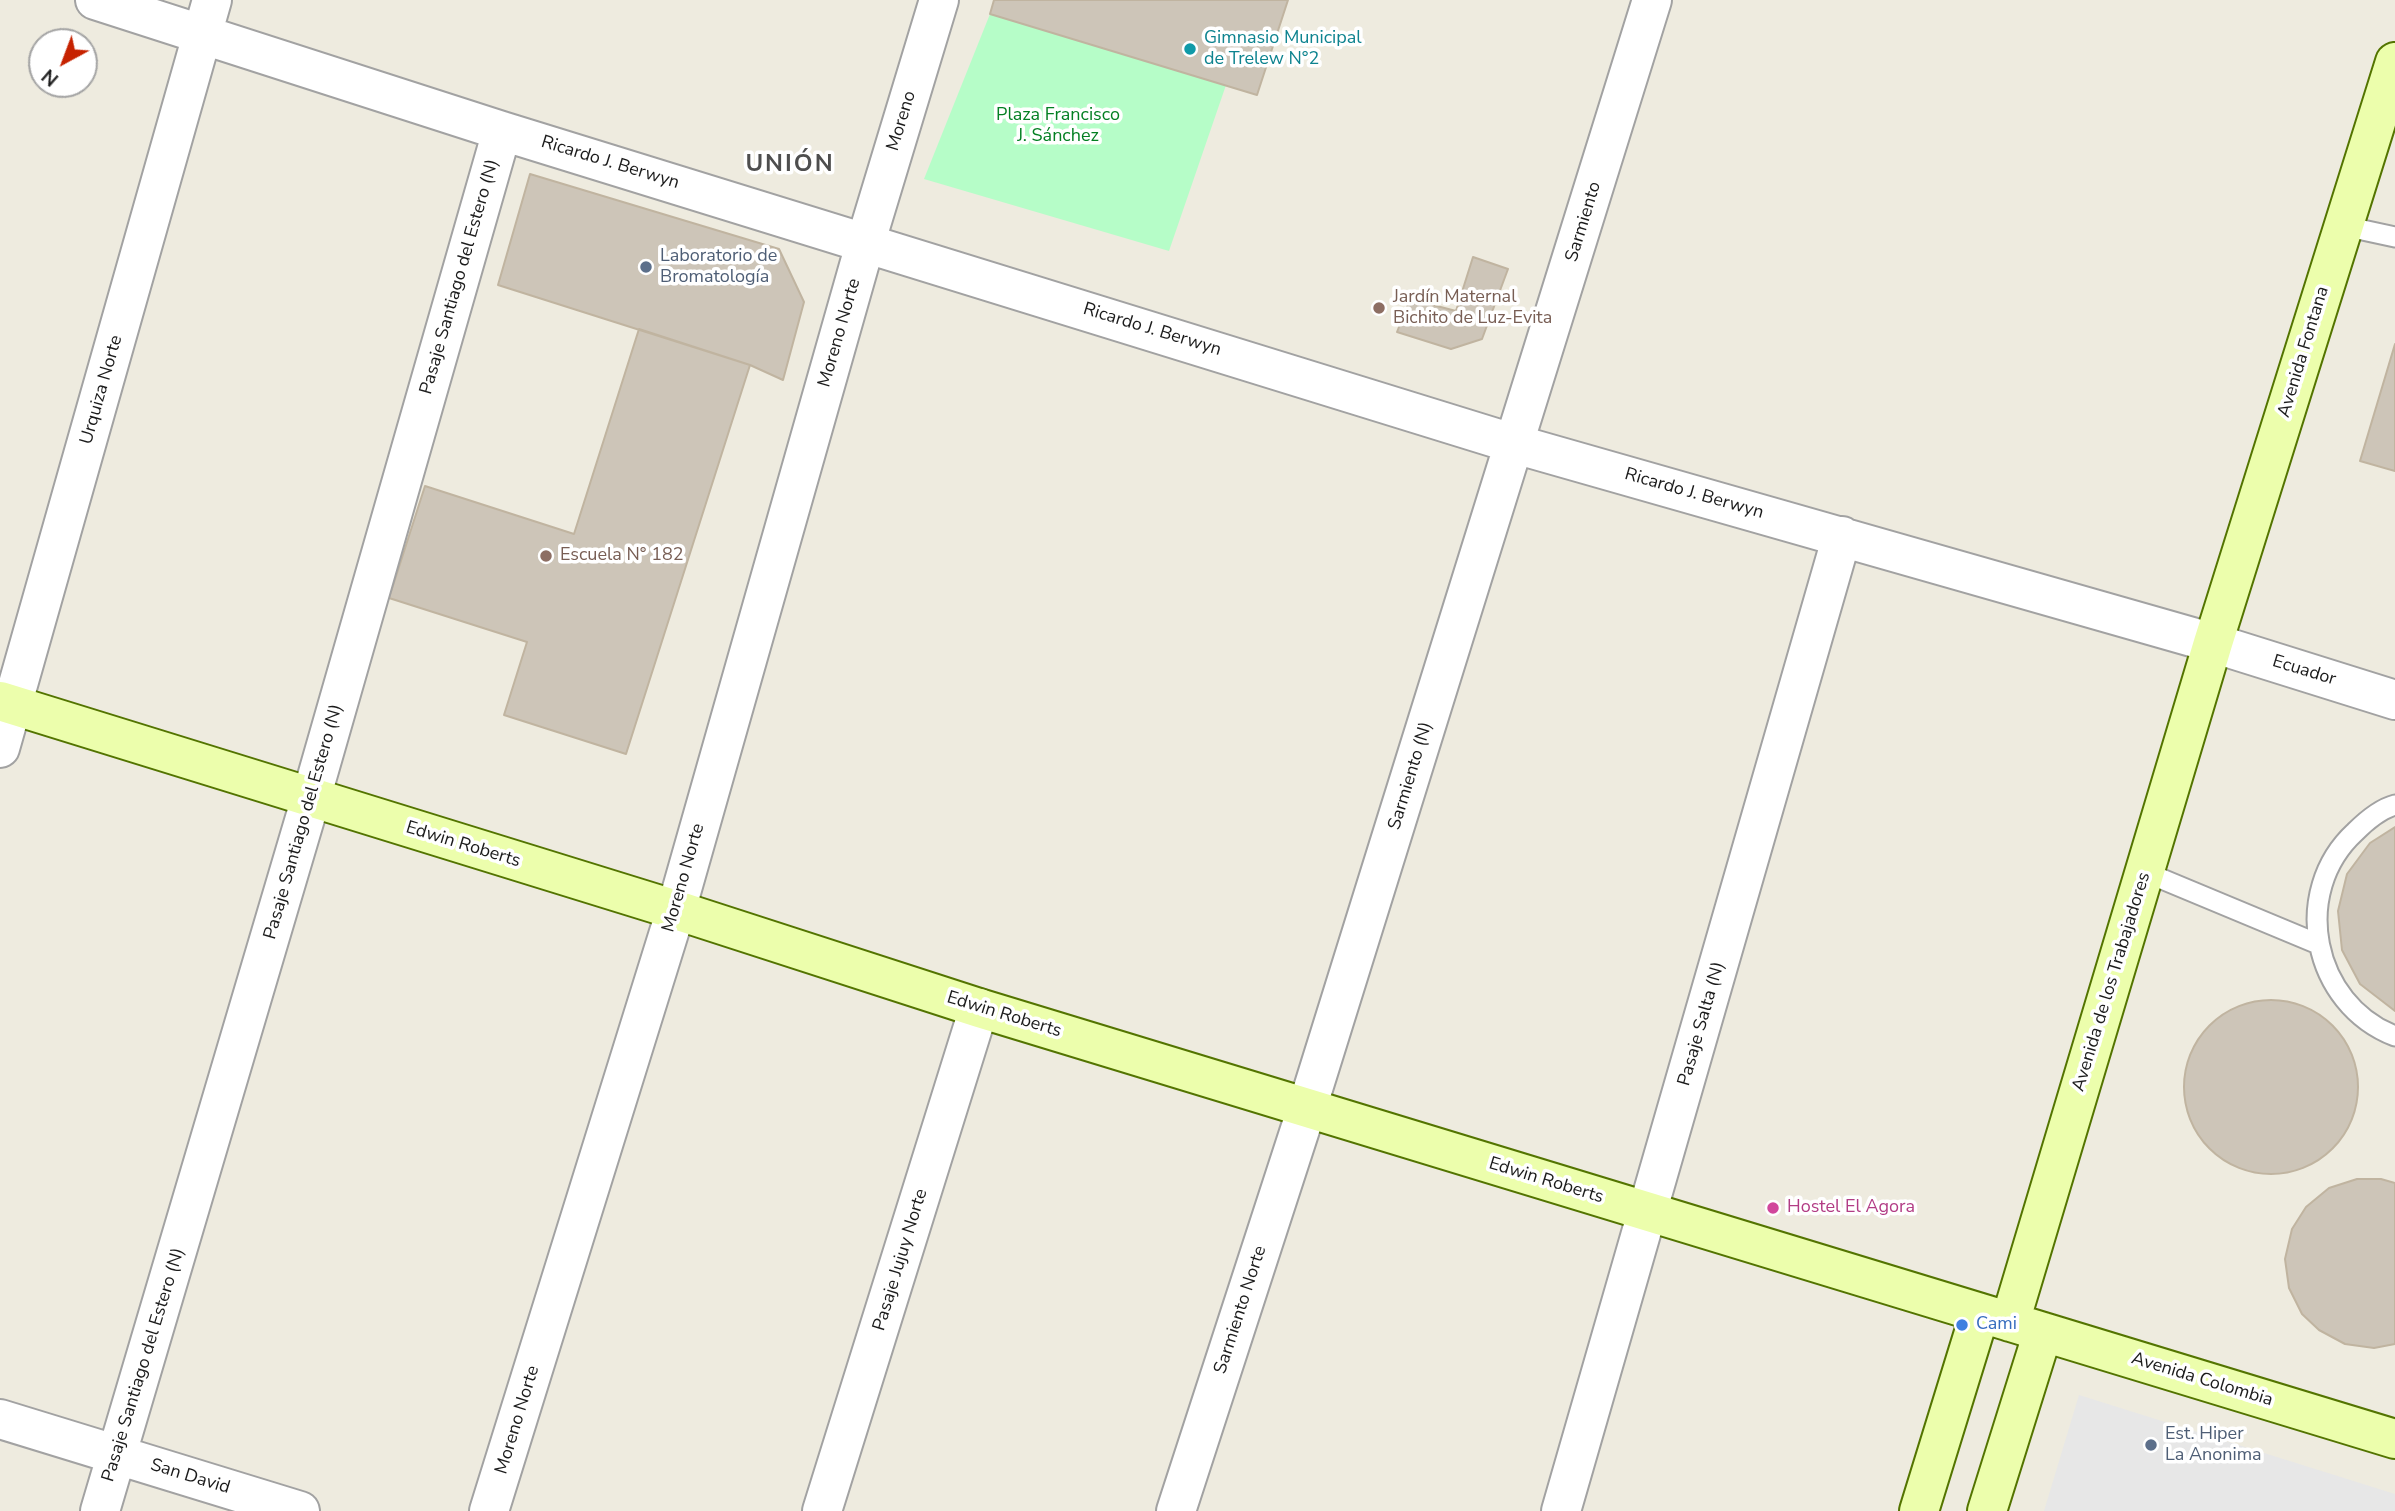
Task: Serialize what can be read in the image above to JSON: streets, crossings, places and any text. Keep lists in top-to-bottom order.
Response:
{
  "streets": {
    "street": [
      "Moreno",
      "Ricardo J. Berwyn",
      "Sarmiento",
      "Pasaje Santiago del Estero (N)",
      "Moreno Norte",
      "Avenida Fontana",
      "Urquiza Norte",
      "Ecuador",
      "Sarmiento (N)",
      "Edwin Roberts",
      "Avenida de los Trabajadores",
      "Pasaje Salta (N)",
      "Pasaje Jujuy Norte",
      "Sarmiento Norte",
      "Avenida Colombia",
      "San David"
    ]
  },
  "crossings": [
    ["Moreno", "Ricardo J. Berwyn"],
    ["Moreno", "Moreno Norte"],
    ["Ricardo J. Berwyn", "Sarmiento"],
    ["Ricardo J. Berwyn", "Pasaje Santiago del Estero (N)"],
    ["Ricardo J. Berwyn", "Moreno Norte"],
    ["Ricardo J. Berwyn", "Avenida Fontana"],
    ["Ricardo J. Berwyn", "Urquiza Norte"],
    ["Ricardo J. Berwyn", "Ecuador"],
    ["Ricardo J. Berwyn", "Sarmiento (N)"],
    ["Ricardo J. Berwyn", "Avenida de los Trabajadores"],
    ["Ricardo J. Berwyn", "Pasaje Salta (N)"],
    ["Sarmiento", "Sarmiento (N)"],
    ["Pasaje Santiago del Estero (N)", "Edwin Roberts"],
    ["Pasaje Santiago del Estero (N)", "San David"],
    ["Moreno Norte", "Edwin Roberts"],
    ["Avenida Fontana", "Ecuador"],
    ["Avenida Fontana", "Avenida de los Trabajadores"],
    ["Urquiza Norte", "Edwin Roberts"],
    ["Ecuador", "Avenida de los Trabajadores"],
    ["Sarmiento (N)", "Edwin Roberts"],
    ["Sarmiento (N)", "Sarmiento Norte"],
    ["Edwin Roberts", "Avenida de los Trabajadores"],
    ["Edwin Roberts", "Pasaje Salta (N)"],
    ["Edwin Roberts", "Pasaje Jujuy Norte"],
    ["Edwin Roberts", "Sarmiento Norte"],
    ["Edwin Roberts", "Avenida Colombia"],
    ["Avenida de los Trabajadores", "Avenida Colombia"]
  ],
  "districts": ["UNIÓN"],
  "parks": ["Plaza Francisco J. Sánchez"],
  "places": [
    "Gimnasio Municipal de Trelew N°2",
    "Laboratorio de Bromatología",
    "Jardín Maternal Bichito de Luz-Evita",
    "Escuela N° 182",
    "Hostel El Agora",
    "Cami",
    "Est. Hiper La Anonima"
  ],
  "north": "bottom left"
}
